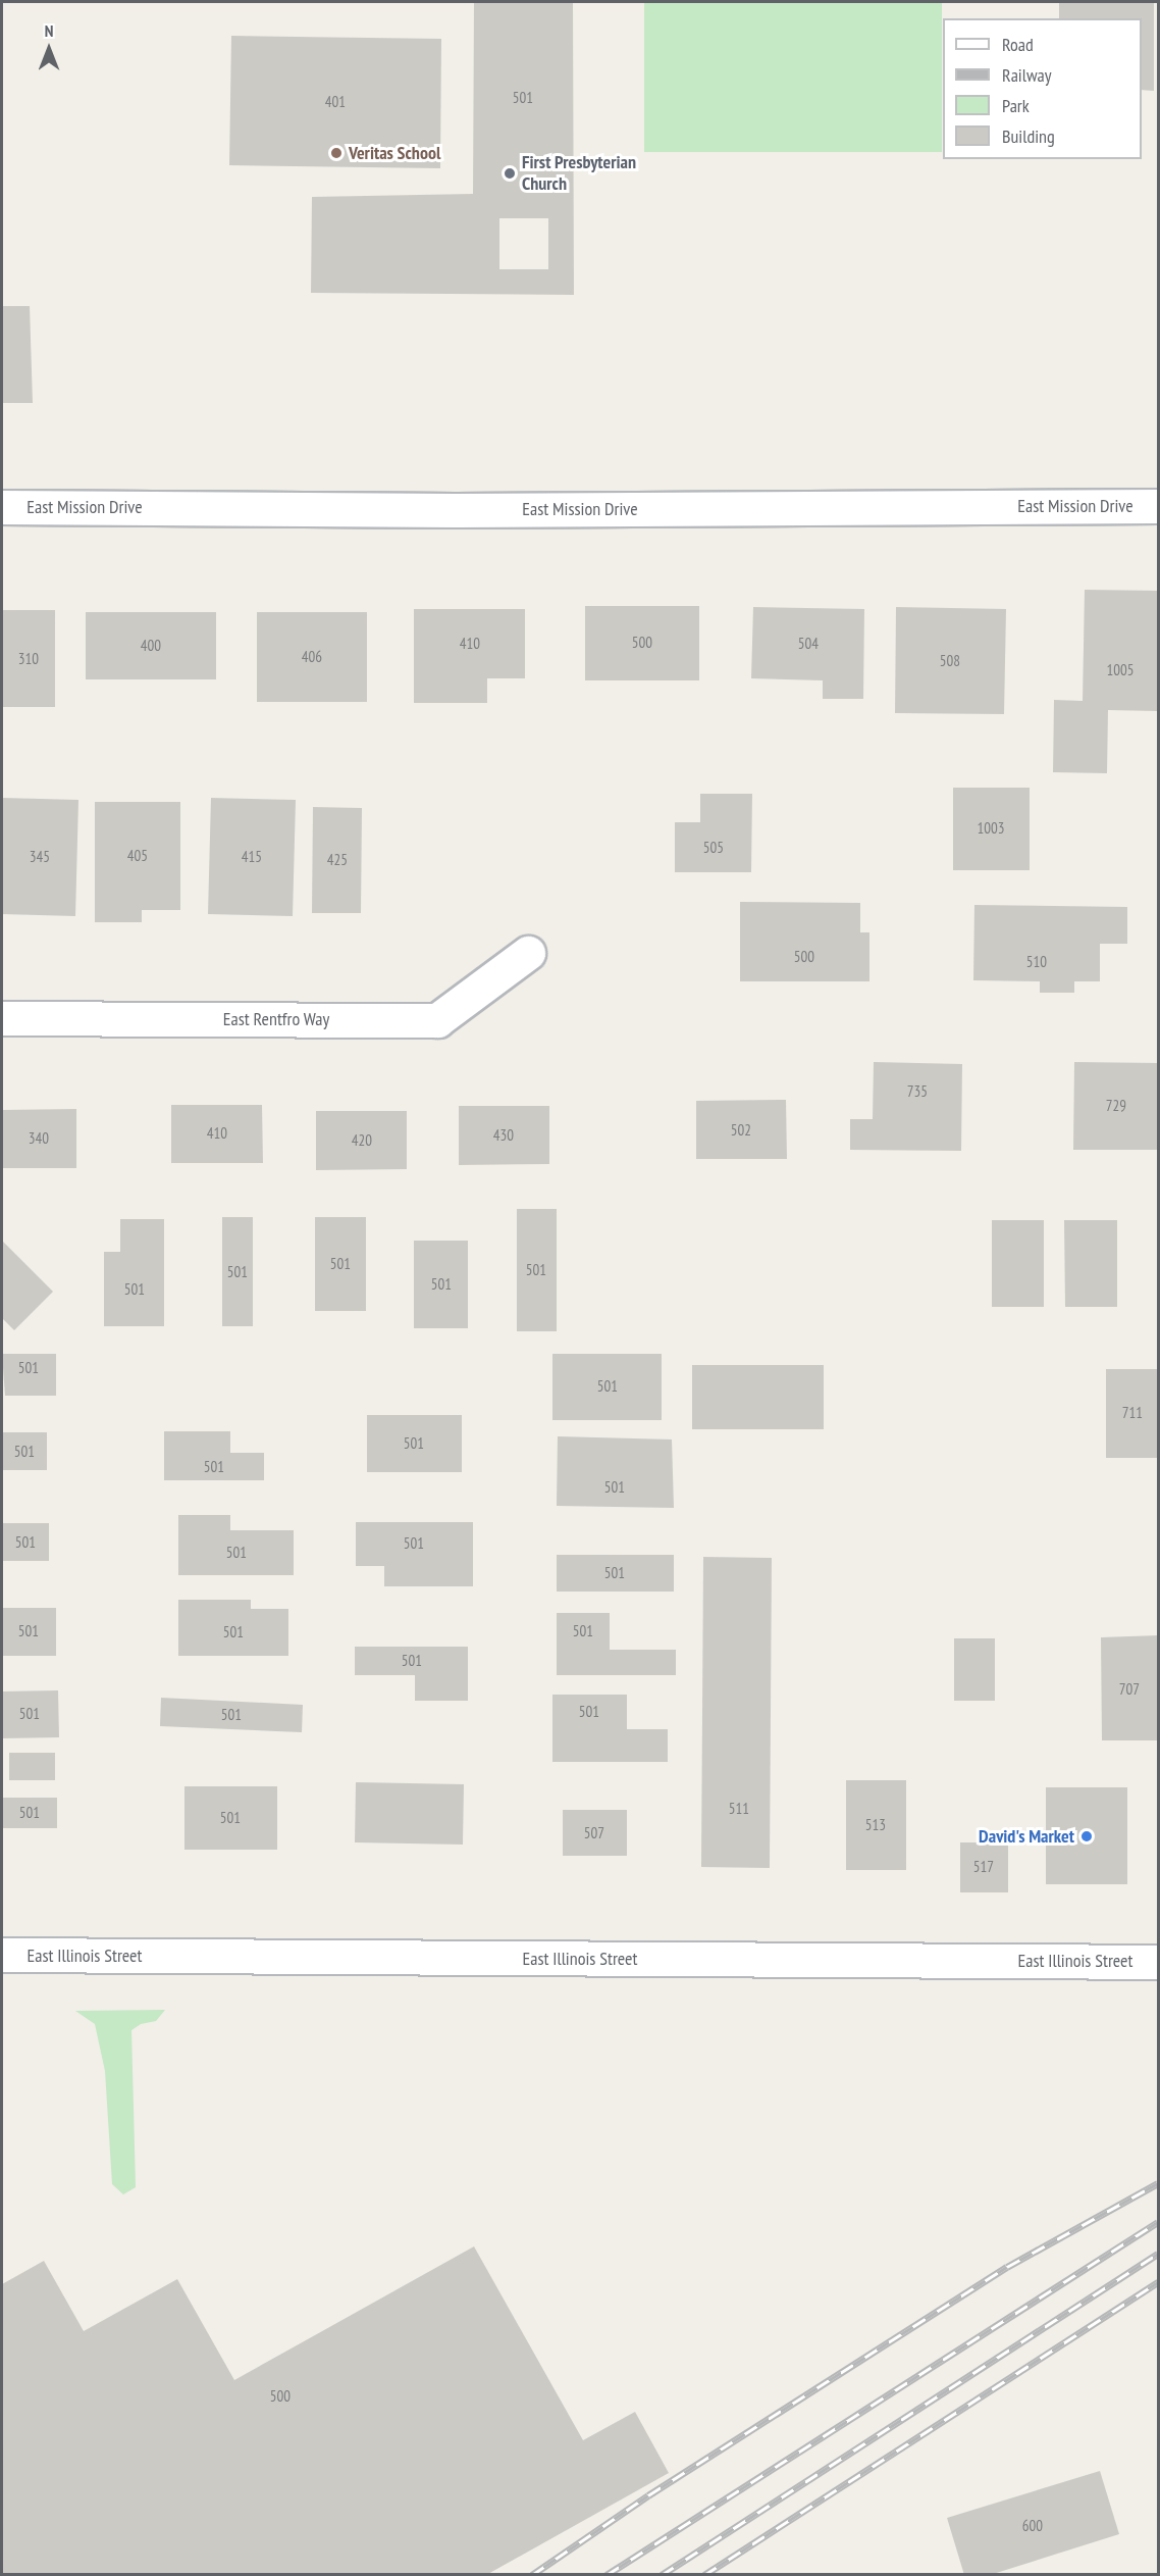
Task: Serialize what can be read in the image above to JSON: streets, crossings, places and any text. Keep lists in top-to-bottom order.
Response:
{
  "streets": {
    "street": ["East Mission Drive", "East Rentfro Way", "East Illinois Street"]
  },
  "places": ["Veritas School", "First Presbyterian Church", "David's Market"],
  "house_numbers": [
    "501",
    "401",
    "500",
    "410",
    "504",
    "400",
    "406",
    "310",
    "508",
    "1005",
    "1003",
    "505",
    "405",
    "345",
    "415",
    "425",
    "500",
    "510",
    "735",
    "729",
    "502",
    "410",
    "430",
    "340",
    "420",
    "501",
    "501",
    "501",
    "501",
    "501",
    "501",
    "501",
    "711",
    "501",
    "501",
    "501",
    "501",
    "501",
    "501",
    "501",
    "501",
    "501",
    "501",
    "501",
    "501",
    "707",
    "501",
    "501",
    "501",
    "511",
    "501",
    "501",
    "513",
    "507",
    "517",
    "500",
    "600"
  ],
  "legend": [
    "Road",
    "Railway",
    "Park",
    "Building"
  ],
  "north": "top"
}
